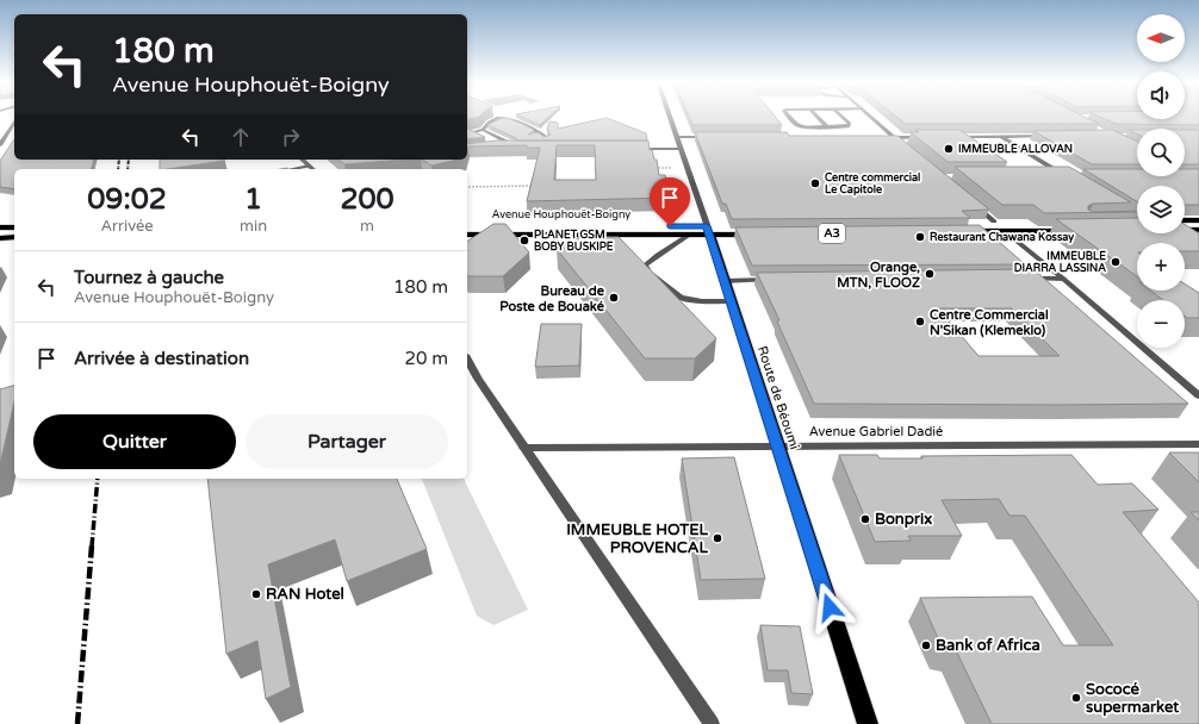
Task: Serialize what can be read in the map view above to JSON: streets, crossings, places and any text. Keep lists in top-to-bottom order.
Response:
{
  "streets": {
    "highway": ["Avenue Houphouët-Boigny"],
    "main road": ["Route de Béoumi"],
    "street": ["Avenue Gabriel Dadié"]
  },
  "crossings": [
    ["Avenue Houphouët-Boigny", "Route de Béoumi"],
    ["Route de Béoumi", "Avenue Gabriel Dadié"]
  ],
  "places": [
    "IMMEUBLE ALLOVAN",
    "Centre commercial Le Capitole",
    "Restaurant Chawana Kossay",
    "PLANET GSM BOBY BUSKIPE",
    "IMMEUBLE DIARRA LASSINA",
    "Orange, MTN, FLOOZ",
    "Bureau de Poste de Bouaké",
    "Centre Commercial N'Sikan (Klemeklo)",
    "Bonprix",
    "IMMEUBLE HOTEL PROVENCAL",
    "RAN Hotel",
    "Bank of Africa",
    "Sococé supermarket"
  ],
  "north": "left",
  "page": {
    "map_buttons": ["+", "−"],
    "turn": ["180 m", "Avenue Houphouët-Boigny"],
    "eta": [
      "09:02",
      "Arrivée",
      "1",
      "min",
      "200",
      "m"
    ],
    "list": [
      {
        "name": "Tournez à gauche",
        "note": "Avenue Houphouët-Boigny",
        "value": "180 m"
      },
      {
        "name": "Arrivée à destination",
        "value": "20 m"
      }
    ],
    "buttons": ["Quitter", "Partager"]
  }
}
